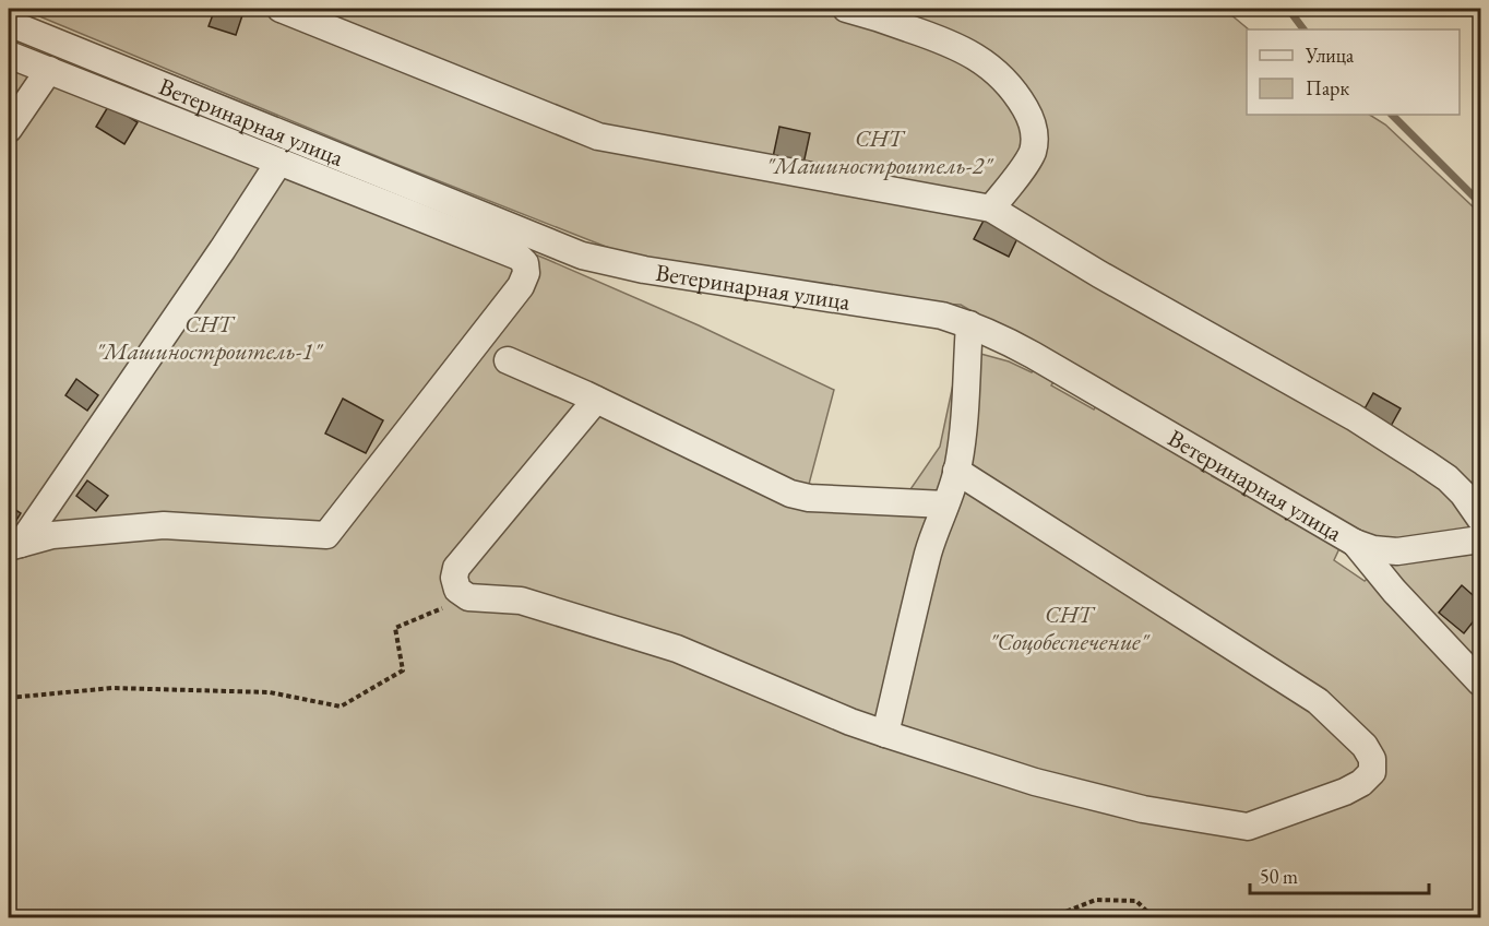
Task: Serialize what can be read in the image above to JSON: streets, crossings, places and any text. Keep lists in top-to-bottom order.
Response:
{
  "streets": {
    "street": ["Ветеринарная улица"]
  },
  "parks": ["СНТ \"Машиностроитель-2\"", "СНТ \"Машиностроитель-1\"", "СНТ \"Соцобеспечение\""],
  "legend": ["Улица", "Парк"],
  "scale_bar": "50 m"
}
